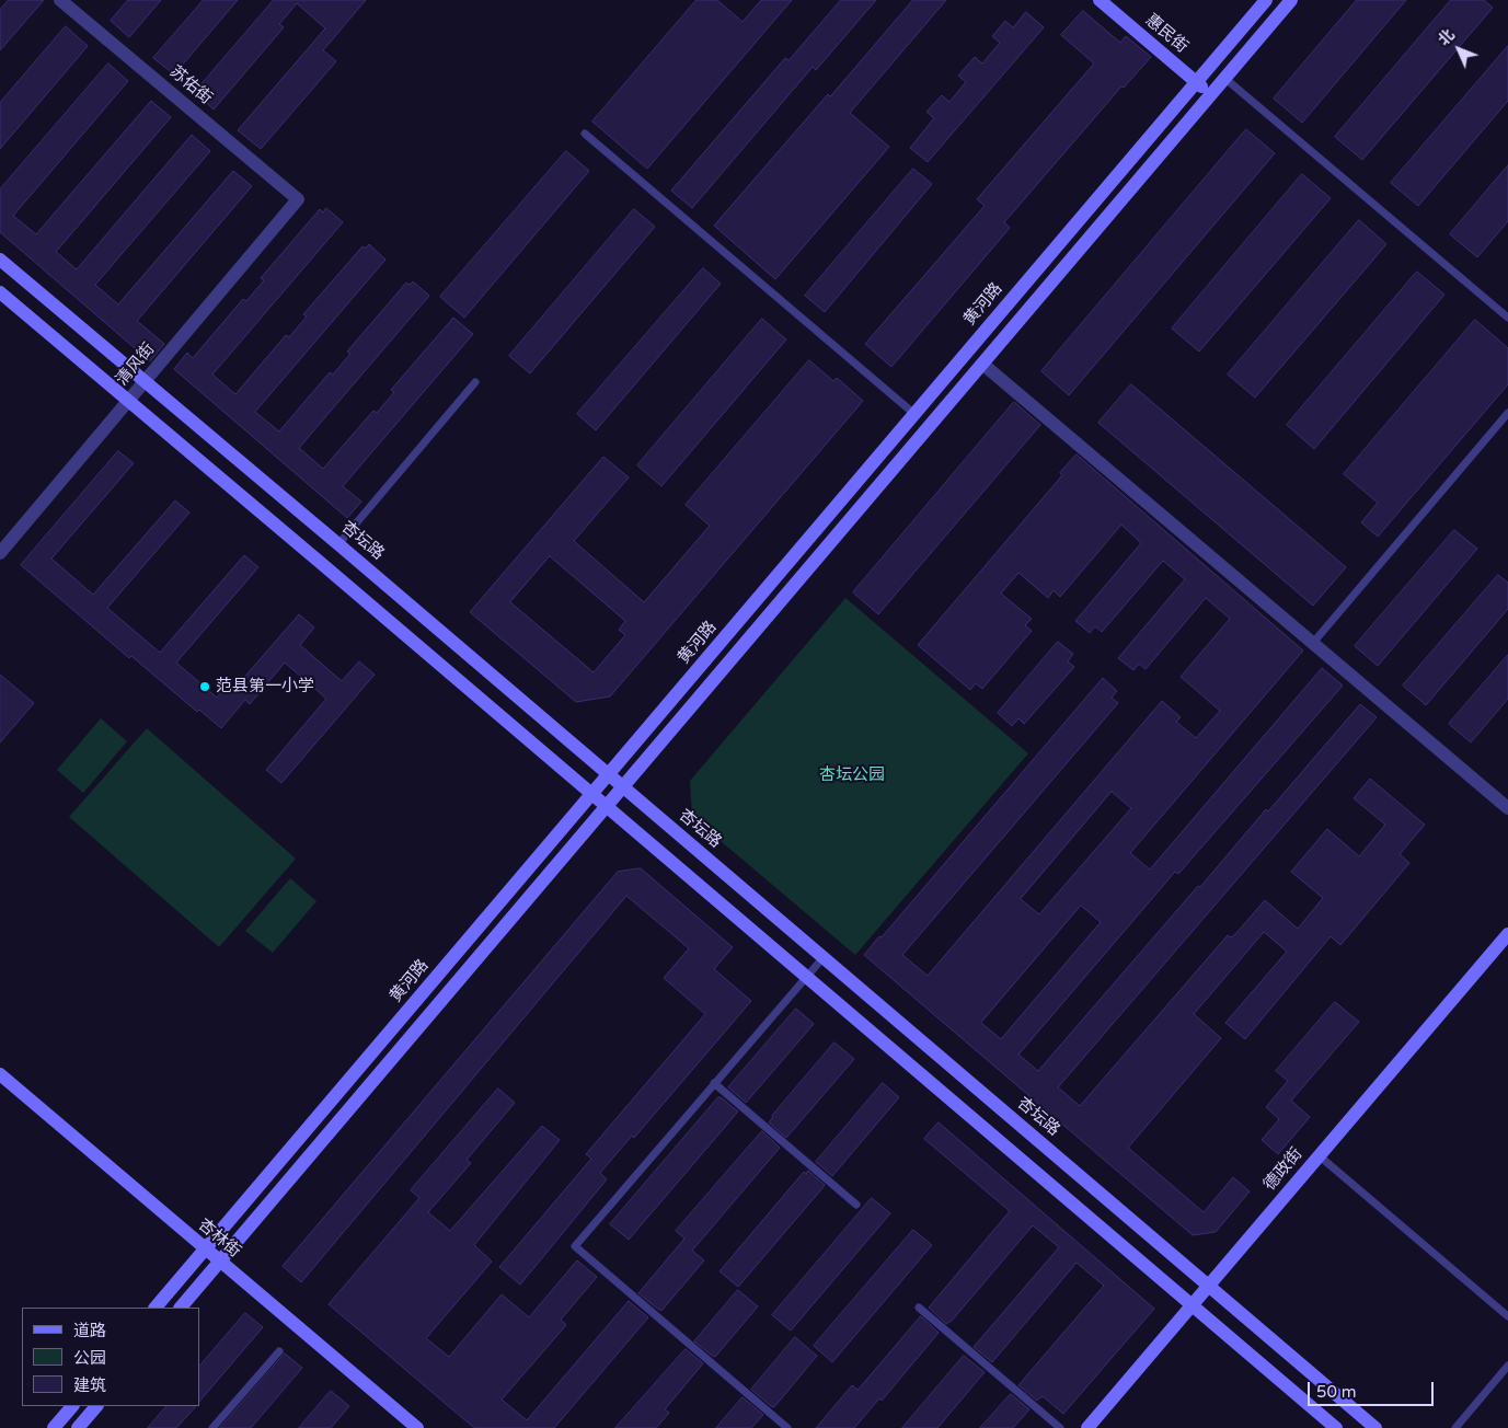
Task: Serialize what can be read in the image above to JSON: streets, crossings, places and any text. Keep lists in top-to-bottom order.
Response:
{
  "streets": {
    "street": [
      "惠民街",
      "苏佑街",
      "黄河路",
      "清风街",
      "杏坛路",
      "德政街",
      "杏林街"
    ]
  },
  "crossings": [
    ["惠民街", "黄河路"],
    ["苏佑街", "清风街"],
    ["黄河路", "杏坛路"],
    ["黄河路", "杏林街"],
    ["清风街", "杏坛路"],
    ["杏坛路", "德政街"]
  ],
  "parks": ["杏坛公园"],
  "places": ["范县第一小学"],
  "legend": ["道路", "公园", "建筑"],
  "scale_bar": "50 m",
  "north": "top left"
}
